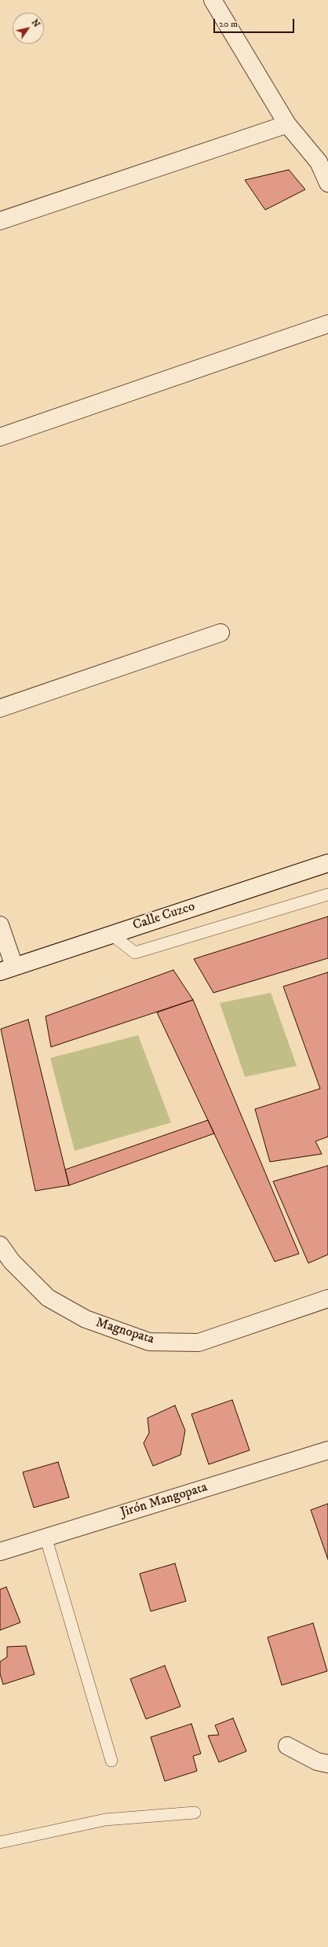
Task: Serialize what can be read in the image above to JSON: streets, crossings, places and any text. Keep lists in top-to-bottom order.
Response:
{
  "streets": {
    "street": ["Calle Cuzco", "Magnopata", "Jirón Mangopata"]
  },
  "scale_bar": "20 m",
  "north": "top right"
}
